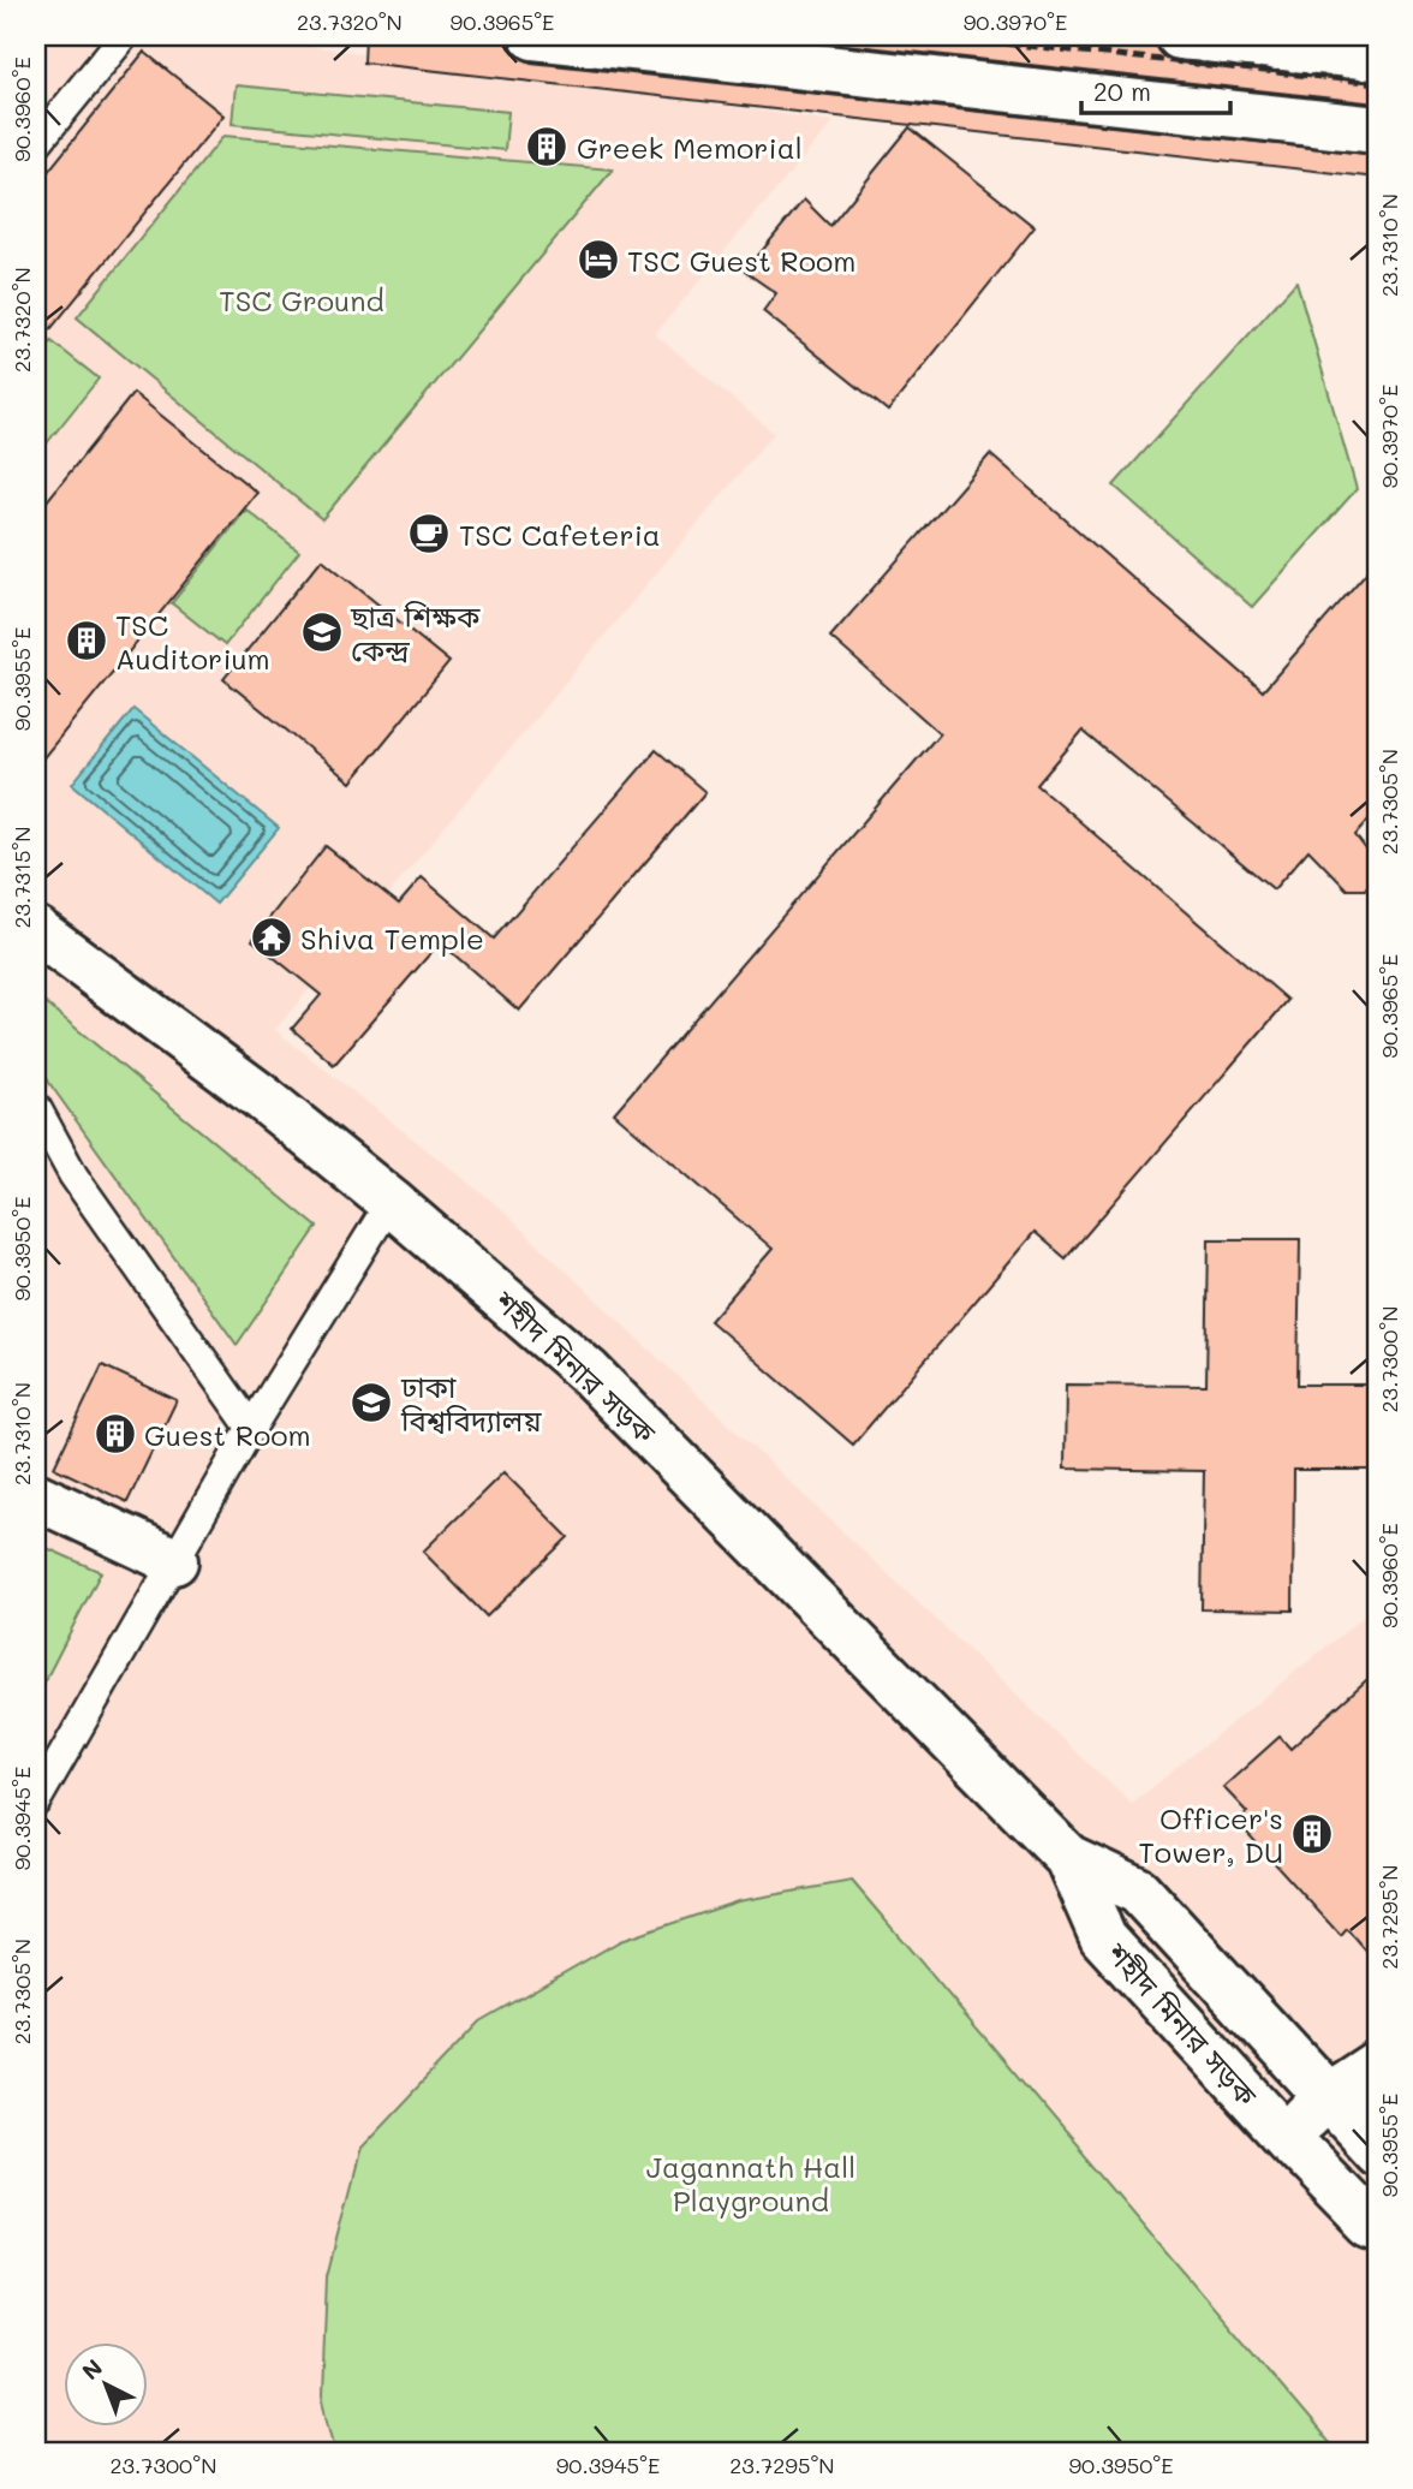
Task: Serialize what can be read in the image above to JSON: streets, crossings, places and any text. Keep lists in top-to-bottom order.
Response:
{
  "streets": {
    "main road": ["শহীদ মিনার সড়ক"]
  },
  "parks": ["TSC Ground", "Jagannath Hall Playground"],
  "places": {
    "building": [
      "Greek Memorial",
      "TSC Auditorium",
      "Guest Room",
      "Officer's Tower, DU"
    ],
    "hotel": ["TSC Guest Room"],
    "cafe": ["TSC Cafeteria"],
    "school or university": ["ছাত্র শিক্ষক কেন্দ্র", "ঢাকা বিশ্ববিদ্যালয়"],
    "temple": ["Shiva Temple"]
  },
  "scale_bar": "20 m",
  "north": "top left",
  "coordinates": [
    "23.7320°N",
    "90.3965°E",
    "90.3970°E",
    "90.3960°E",
    "23.7310°N",
    "90.3955°E",
    "23.7305°N",
    "23.7315°N",
    "90.3950°E",
    "23.7300°N",
    "90.3945°E",
    "23.7295°N"
  ]
}
